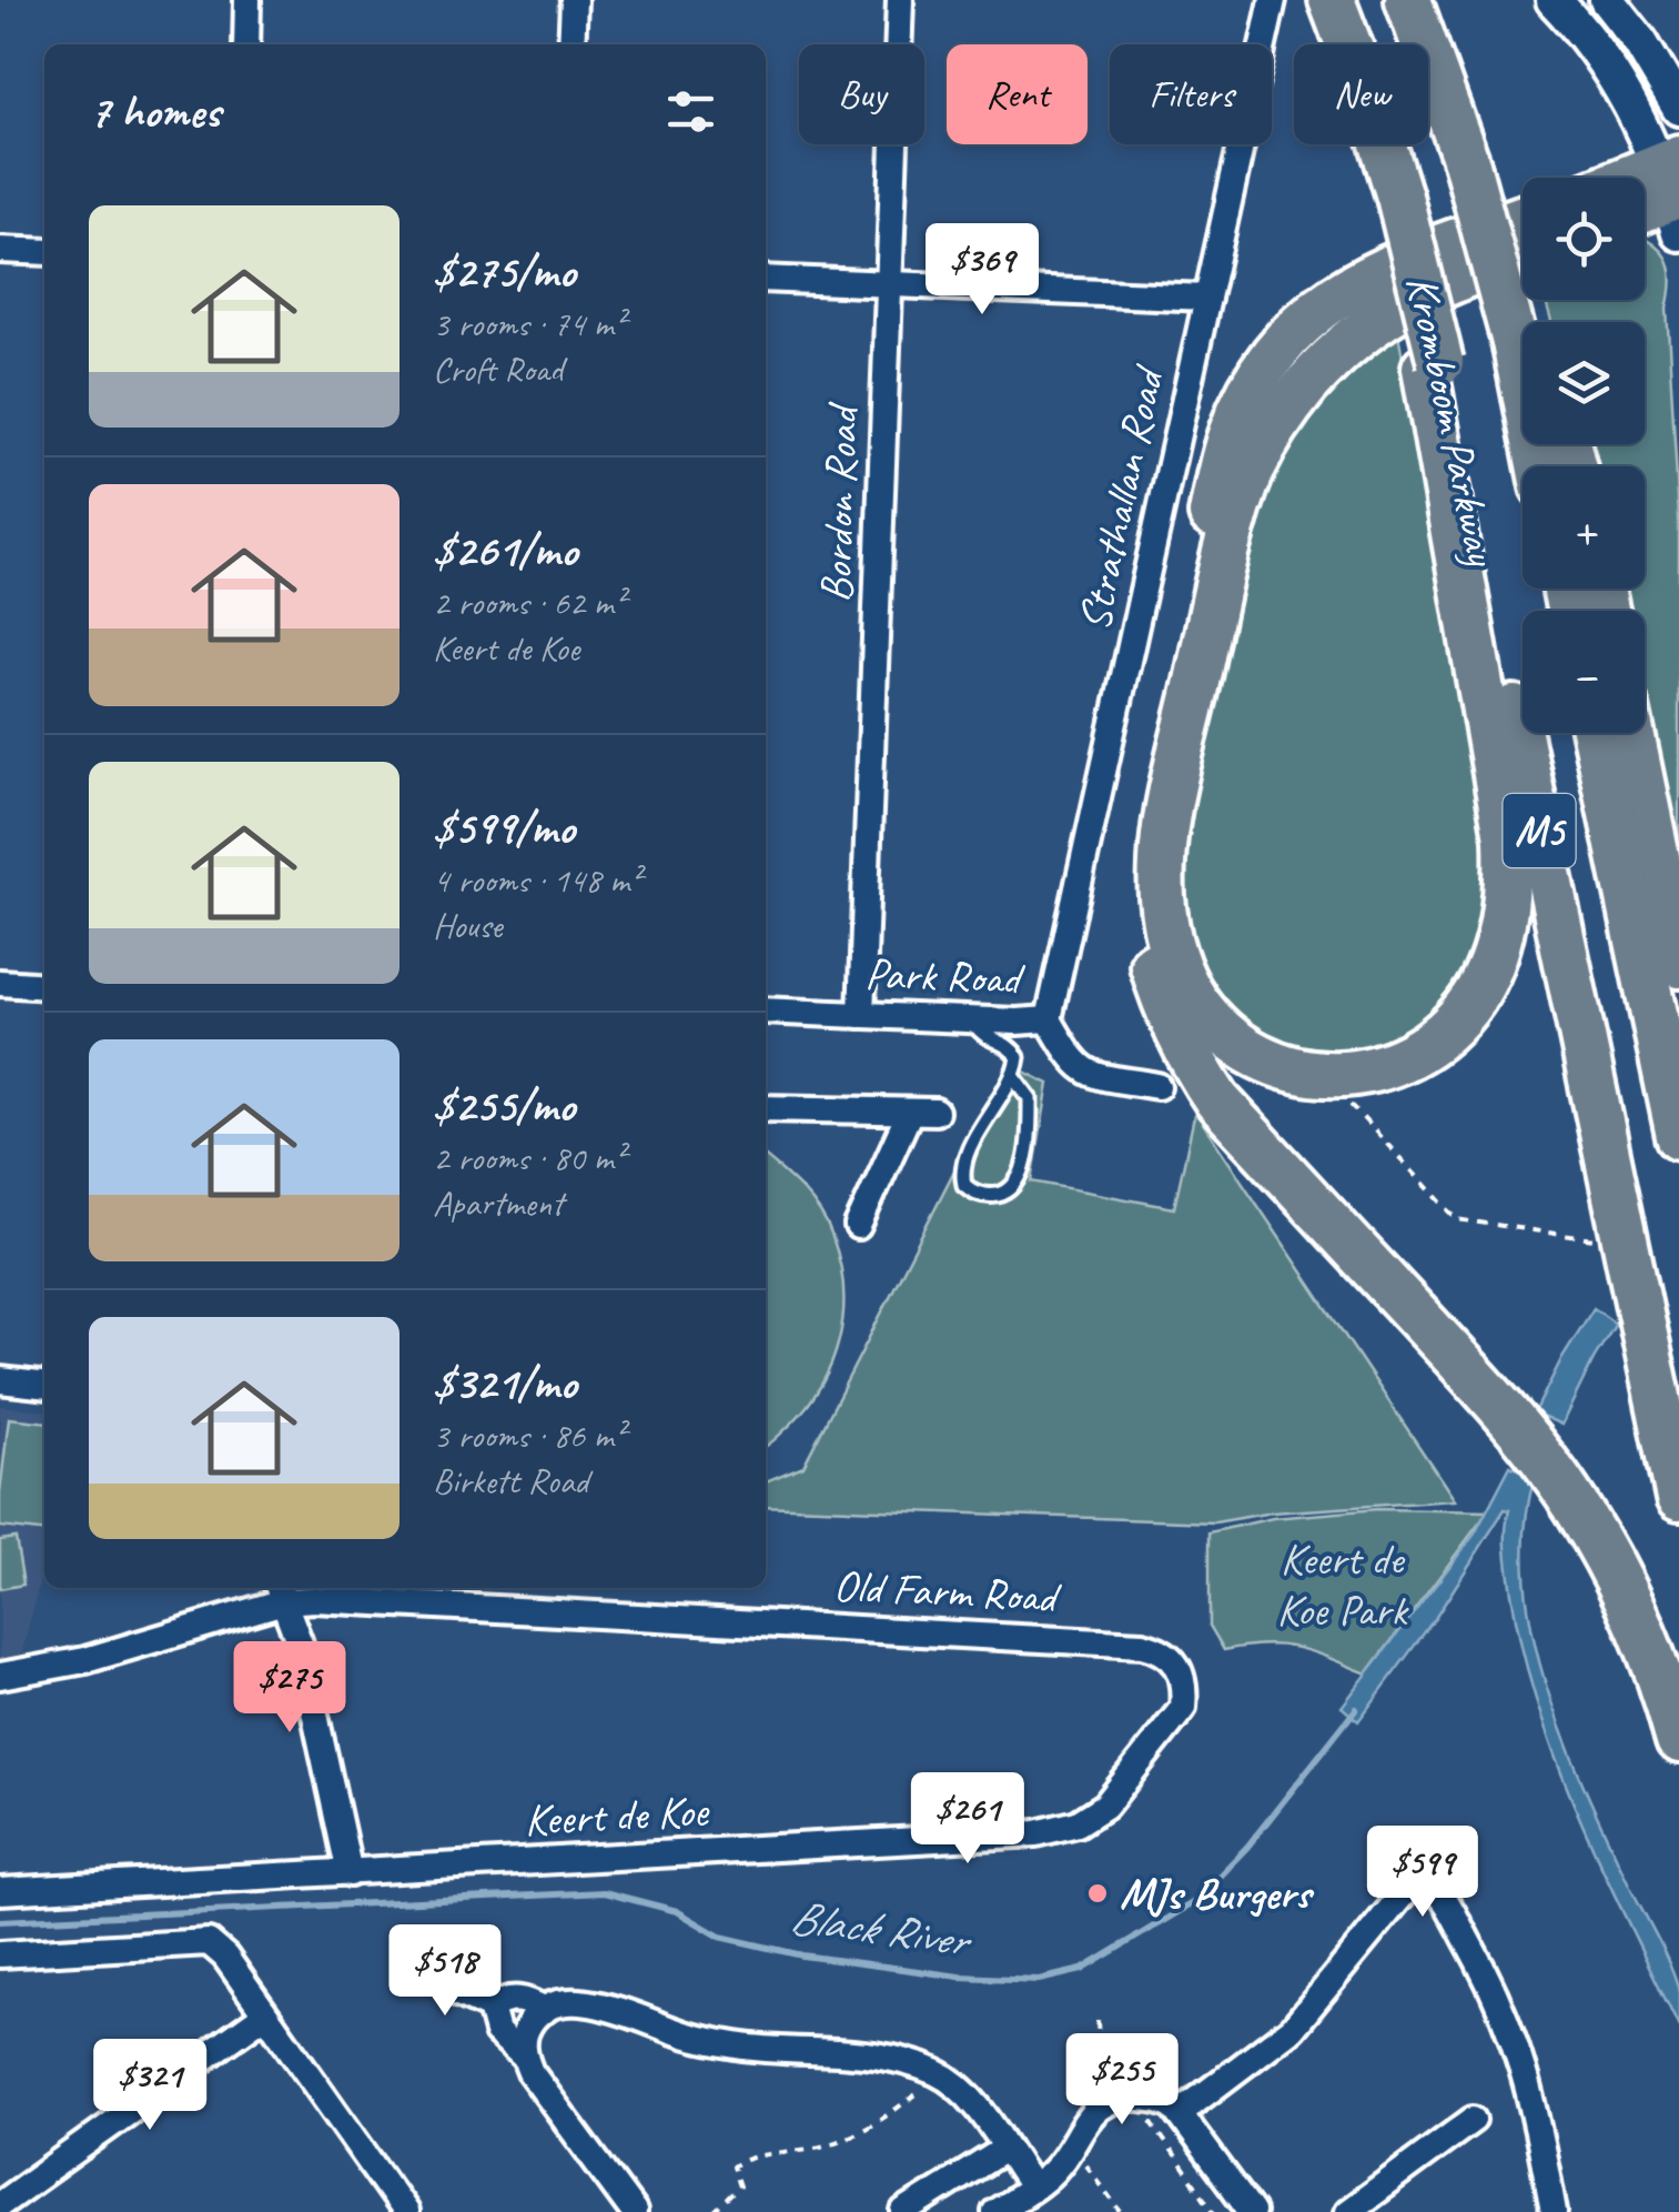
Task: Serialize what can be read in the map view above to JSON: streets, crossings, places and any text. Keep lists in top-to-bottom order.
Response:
{
  "streets": {
    "highway": ["Kromboom Parkway", "M5"],
    "street": [
      "Strathallan Road",
      "Bordon Road",
      "Park Road",
      "Old Farm Road",
      "Keert de Koe"
    ]
  },
  "crossings": [
    ["Strathallan Road", "Park Road"],
    ["Bordon Road", "Park Road"],
    ["Old Farm Road", "Keert de Koe"]
  ],
  "water": ["Black River"],
  "parks": ["Keert de Koe Park"],
  "places": ["MJs Burgers"],
  "page": {
    "chip": [
      "Buy",
      "Rent",
      "Filters",
      "New"
    ],
    "heading": "7 homes",
    "map_buttons": ["+", "−"],
    "list": [
      {
        "name": "$275/mo",
        "note": "3 rooms · 74 m² · Croft Road"
      },
      {
        "name": "$261/mo",
        "note": "2 rooms · 62 m² · Keert de Koe"
      },
      {
        "name": "$599/mo",
        "note": "4 rooms · 148 m² · House"
      },
      {
        "name": "$255/mo",
        "note": "2 rooms · 80 m² · Apartment"
      },
      {
        "name": "$321/mo",
        "note": "3 rooms · 86 m² · Birkett Road"
      }
    ],
    "price": [
      "$369",
      "$275",
      "$261",
      "$599",
      "$518",
      "$255",
      "$321"
    ]
  }
}
